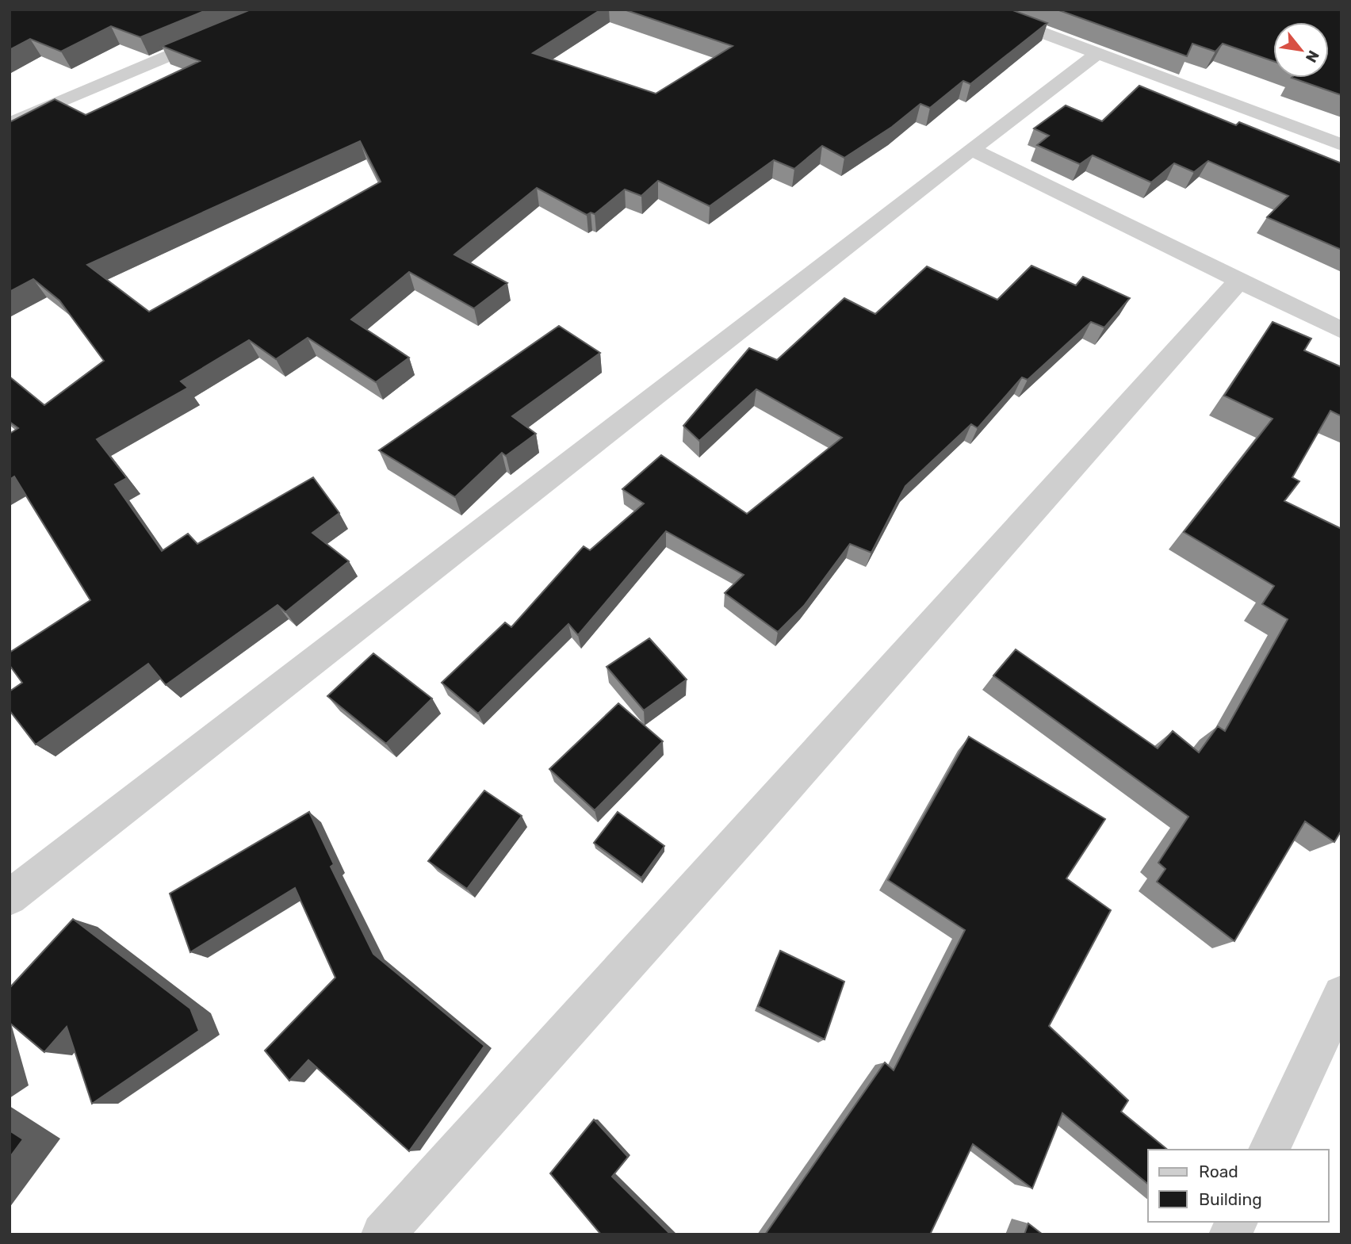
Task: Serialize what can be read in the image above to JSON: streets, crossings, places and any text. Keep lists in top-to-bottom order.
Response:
{
  "legend": ["Road", "Building"],
  "north": "bottom right"
}
